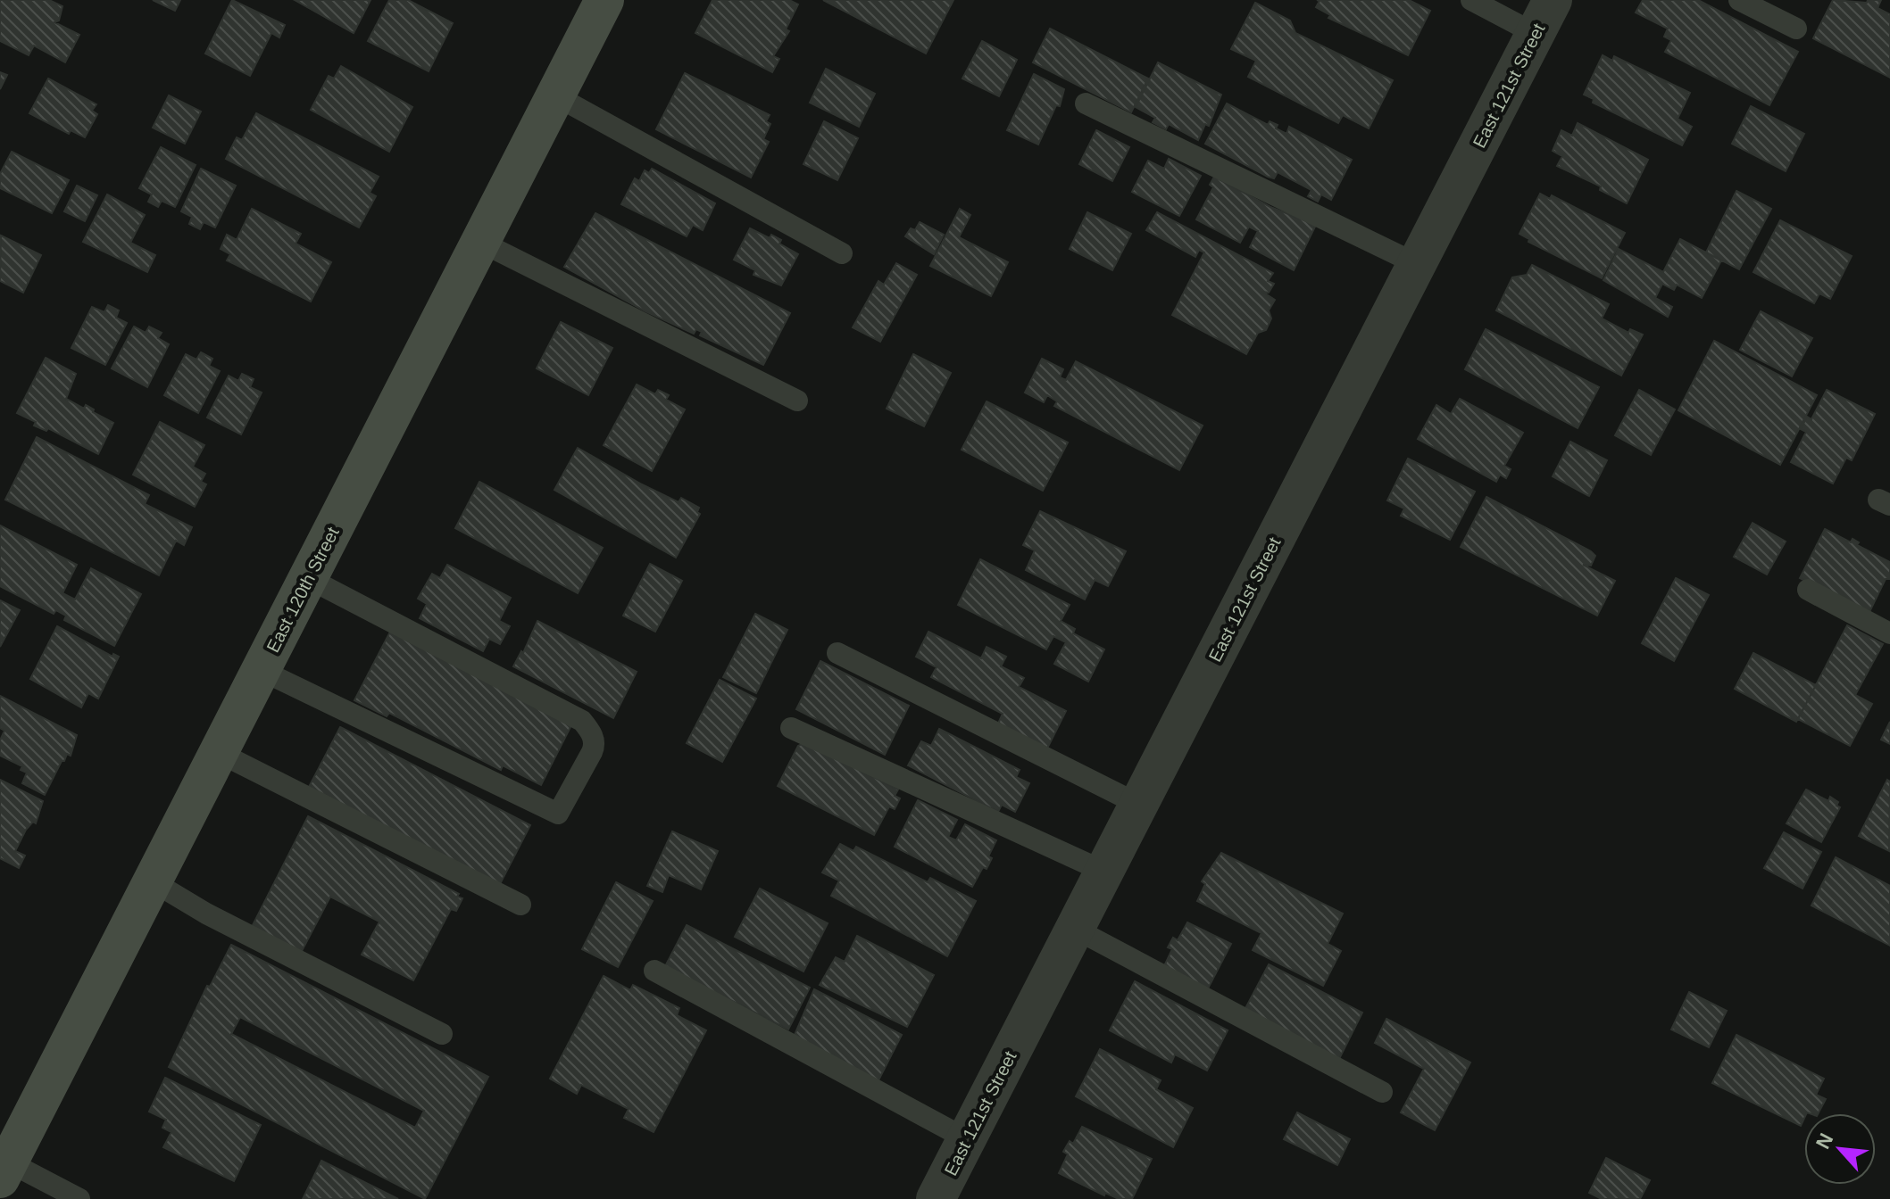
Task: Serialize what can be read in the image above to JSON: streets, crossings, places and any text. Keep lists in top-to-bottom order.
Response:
{
  "streets": {
    "street": ["East 121st Street", "East 120th Street"]
  },
  "north": "top left"
}
